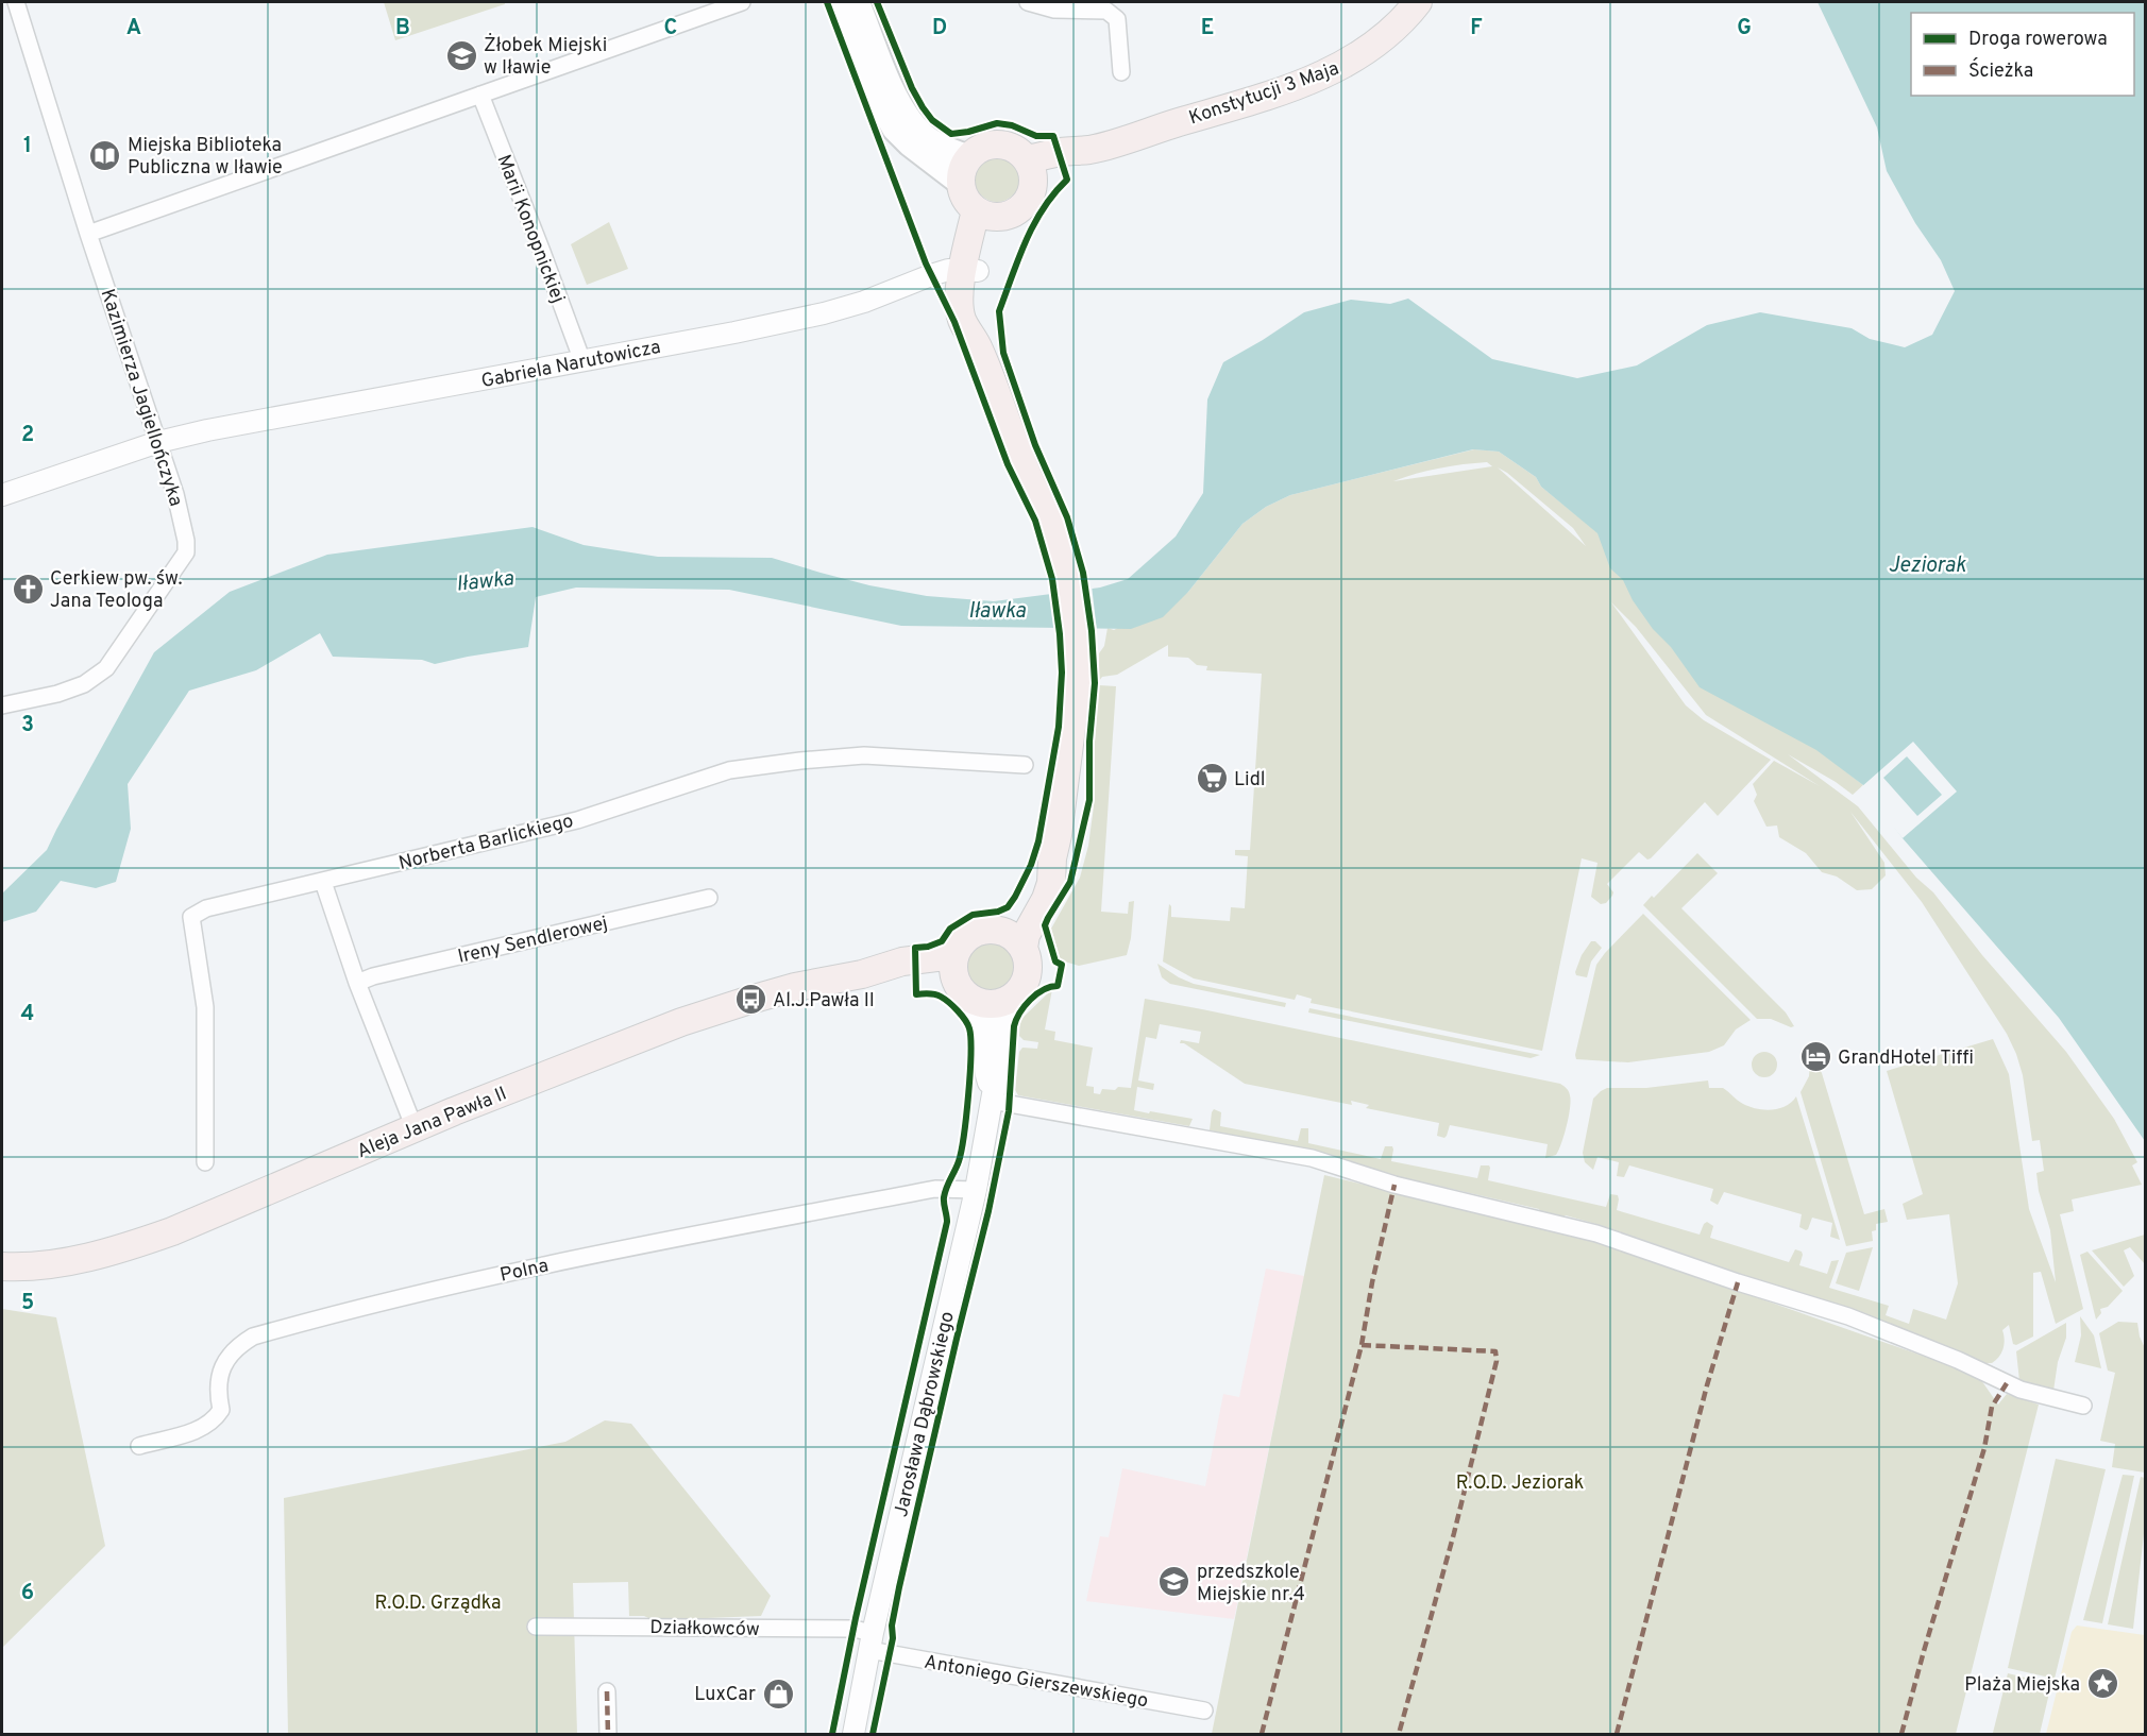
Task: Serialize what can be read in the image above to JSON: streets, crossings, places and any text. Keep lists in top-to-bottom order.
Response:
{
  "streets": {
    "main road": ["Konstytucji 3 Maja", "Aleja Jana Pawła II"],
    "street": [
      "Marii Konopnickiej",
      "Gabriela Narutowicza",
      "Kazimierza Jagiellończyka",
      "Norberta Barlickiego",
      "Ireny Sendlerowej",
      "Polna",
      "Jarosława Dąbrowskiego",
      "Działkowców",
      "Antoniego Gierszewskiego"
    ]
  },
  "crossings": [
    ["Marii Konopnickiej", "Gabriela Narutowicza"],
    ["Gabriela Narutowicza", "Kazimierza Jagiellończyka"],
    ["Aleja Jana Pawła II", "Jarosława Dąbrowskiego"],
    ["Polna", "Jarosława Dąbrowskiego"],
    ["Jarosława Dąbrowskiego", "Działkowców"],
    ["Jarosława Dąbrowskiego", "Antoniego Gierszewskiego"],
    ["Działkowców", "Antoniego Gierszewskiego"]
  ],
  "water": ["Jeziorak", "Iławka"],
  "parks": ["R.O.D. Jeziorak", "R.O.D. Grządka"],
  "places": {
    "school or university": ["Żłobek Miejski w Iławie", "przedszkole Miejskie nr.4"],
    "library": ["Miejska Biblioteka Publiczna w Iławie"],
    "church": ["Cerkiew pw. św. Jana Teologa"],
    "supermarket": ["Lidl"],
    "bus stop": ["Al.J.Pawła II"],
    "hotel": ["GrandHotel Tiffi"],
    "place": ["Plaża Miejska"],
    "shop": ["LuxCar"]
  },
  "legend": ["Droga rowerowa", "Ścieżka"],
  "grid": {
    "columns": [
      "A",
      "B",
      "C",
      "D",
      "E",
      "F",
      "G"
    ],
    "rows": [
      "1",
      "2",
      "3",
      "4",
      "5",
      "6"
    ]
  }
}
